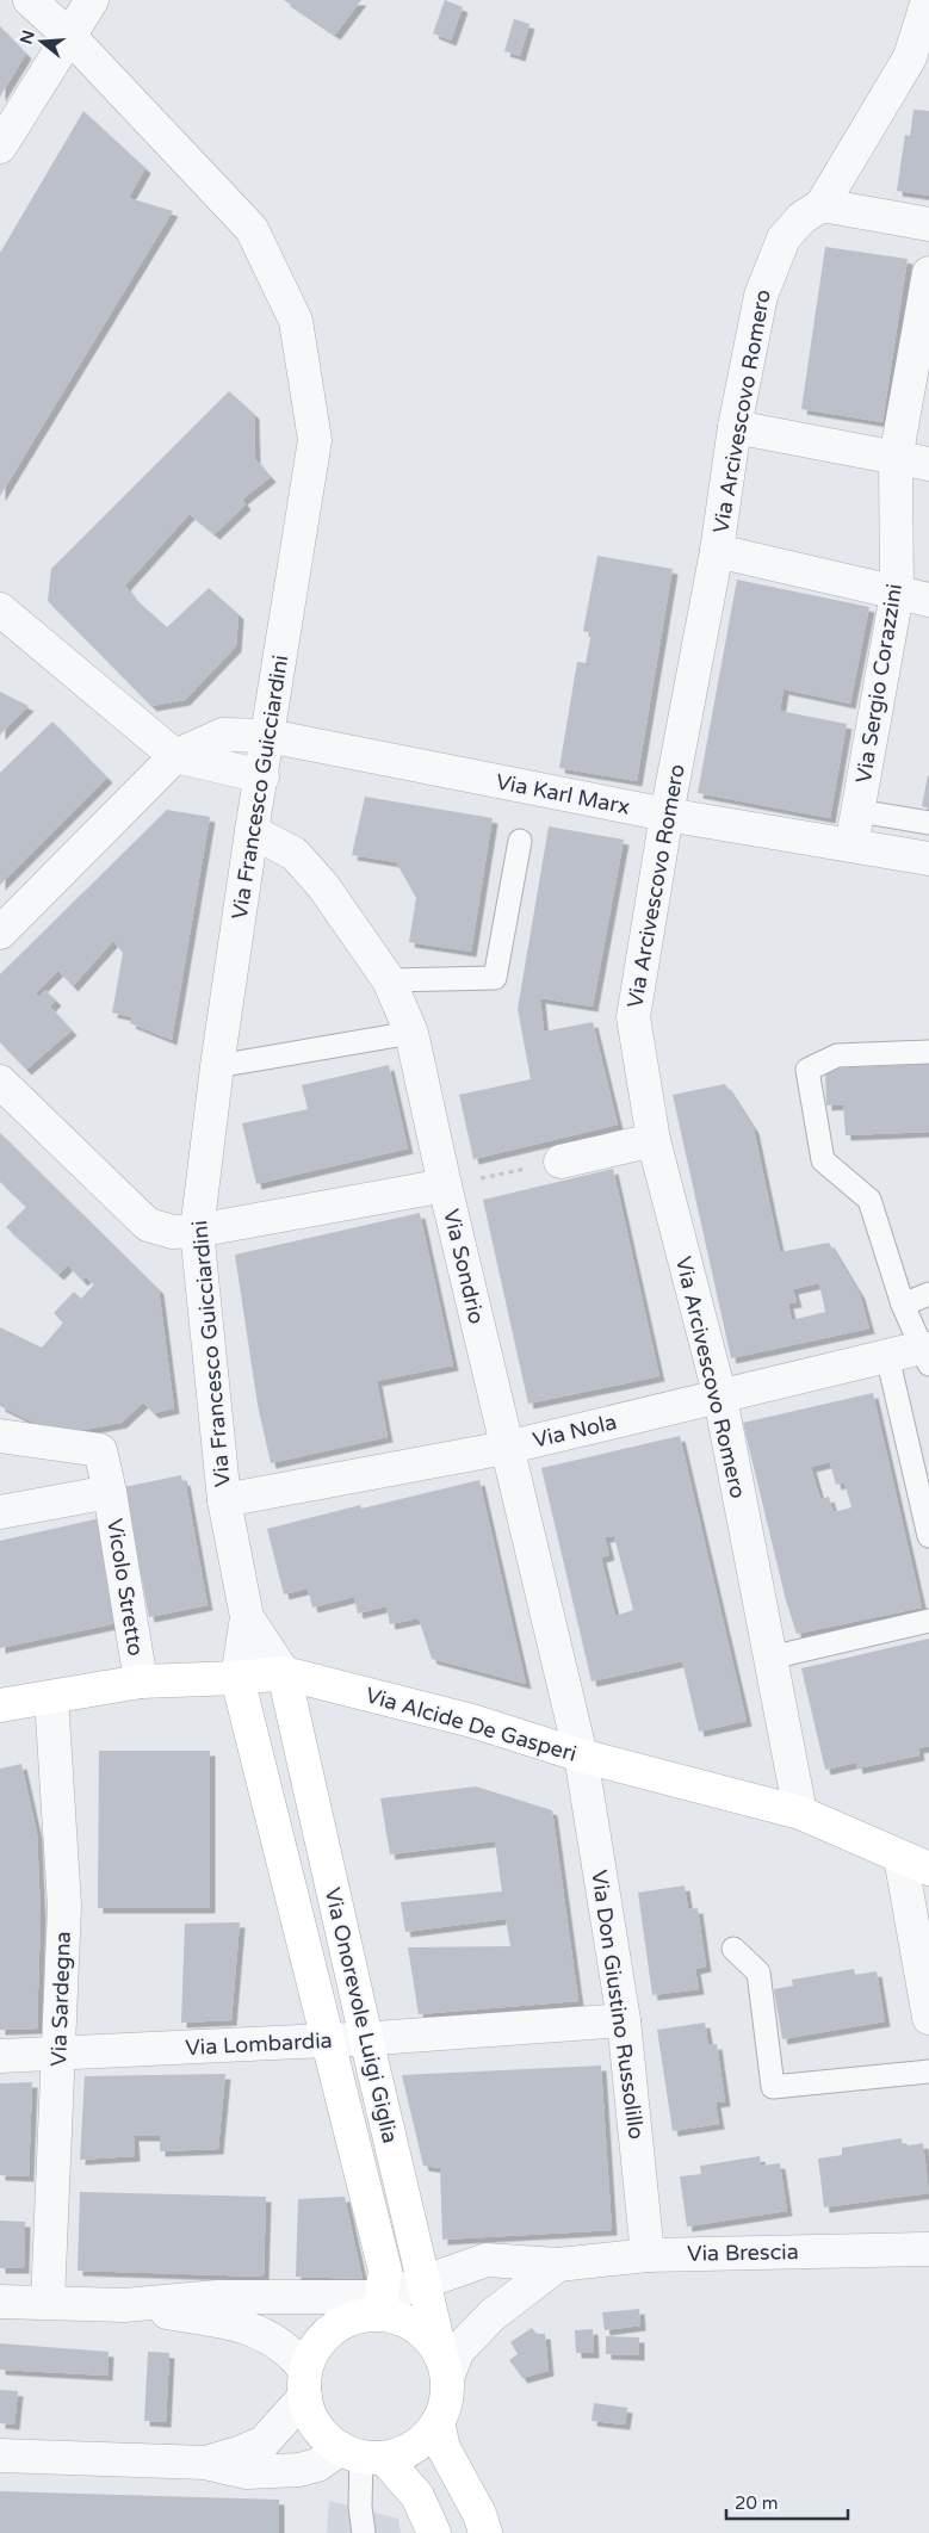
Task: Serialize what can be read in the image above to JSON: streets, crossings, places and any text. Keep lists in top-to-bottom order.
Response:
{
  "streets": {
    "main road": ["Via Alcide De Gasperi", "Via Onorevole Luigi Giglia"],
    "street": [
      "Via Arcivescovo Romero",
      "Via Sergio Corazzini",
      "Via Francesco Guicciardini",
      "Via Karl Marx",
      "Via Sondrio",
      "Via Nola",
      "Vicolo Stretto",
      "Via Sardegna",
      "Via Don Giustino Russolillo",
      "Via Lombardia",
      "Via Brescia"
    ]
  },
  "crossings": [
    ["Via Arcivescovo Romero", "Via Karl Marx"],
    ["Via Arcivescovo Romero", "Via Nola"],
    ["Via Arcivescovo Romero", "Via Alcide De Gasperi"],
    ["Via Sergio Corazzini", "Via Karl Marx"],
    ["Via Francesco Guicciardini", "Via Karl Marx"],
    ["Via Francesco Guicciardini", "Via Sondrio"],
    ["Via Francesco Guicciardini", "Via Nola"],
    ["Via Sondrio", "Via Nola"],
    ["Via Sondrio", "Via Alcide De Gasperi"],
    ["Via Sondrio", "Via Don Giustino Russolillo"],
    ["Vicolo Stretto", "Via Alcide De Gasperi"],
    ["Via Alcide De Gasperi", "Via Sardegna"],
    ["Via Alcide De Gasperi", "Via Don Giustino Russolillo"],
    ["Via Alcide De Gasperi", "Via Onorevole Luigi Giglia"],
    ["Via Sardegna", "Via Lombardia"],
    ["Via Don Giustino Russolillo", "Via Lombardia"],
    ["Via Don Giustino Russolillo", "Via Brescia"],
    ["Via Onorevole Luigi Giglia", "Via Lombardia"],
    ["Via Onorevole Luigi Giglia", "Via Brescia"]
  ],
  "scale_bar": "20 m",
  "north": "left"
}
